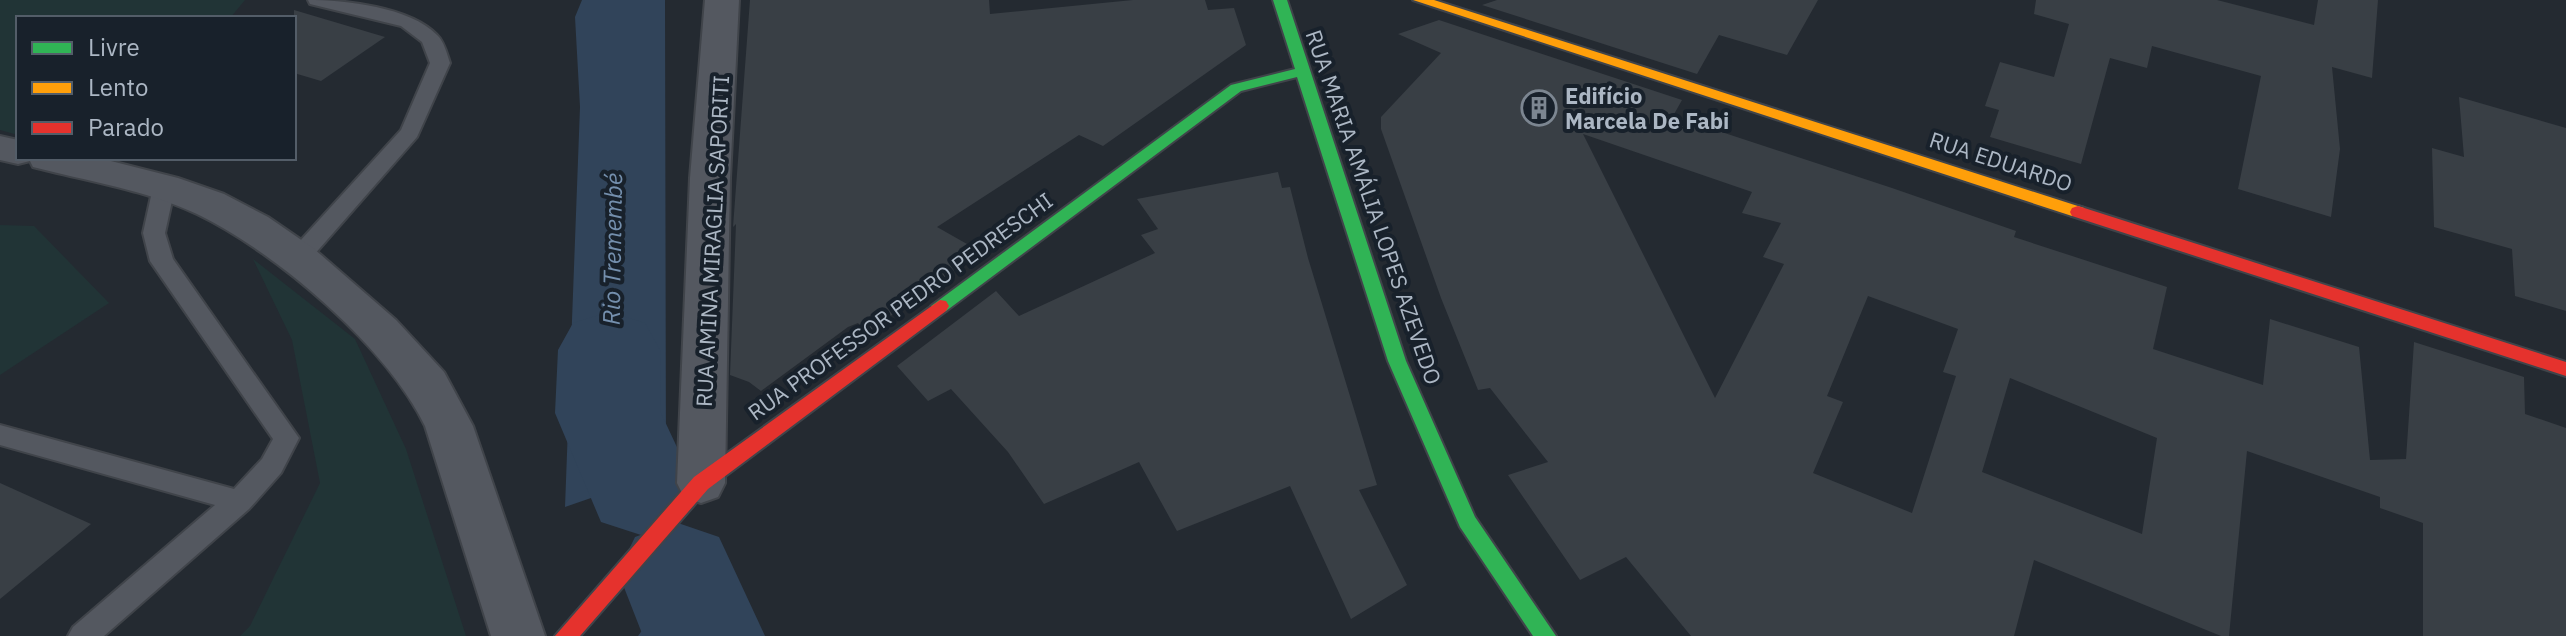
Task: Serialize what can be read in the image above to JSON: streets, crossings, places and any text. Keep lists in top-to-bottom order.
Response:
{
  "streets": {
    "street": [
      "RUA EDUARDO",
      "RUA MARIA AMÁLIA LOPES AZEVEDO",
      "RUA AMINA MIRAGLIA SAPORITI",
      "RUA PROFESSOR PEDRO PEDRESCHI"
    ]
  },
  "crossings": [
    ["RUA MARIA AMÁLIA LOPES AZEVEDO", "RUA PROFESSOR PEDRO PEDRESCHI"],
    ["RUA AMINA MIRAGLIA SAPORITI", "RUA PROFESSOR PEDRO PEDRESCHI"]
  ],
  "water": ["Rio Tremembé"],
  "places": {
    "building": ["Edifício Marcela De Fabi"]
  },
  "legend": ["Livre", "Lento", "Parado"]
}
